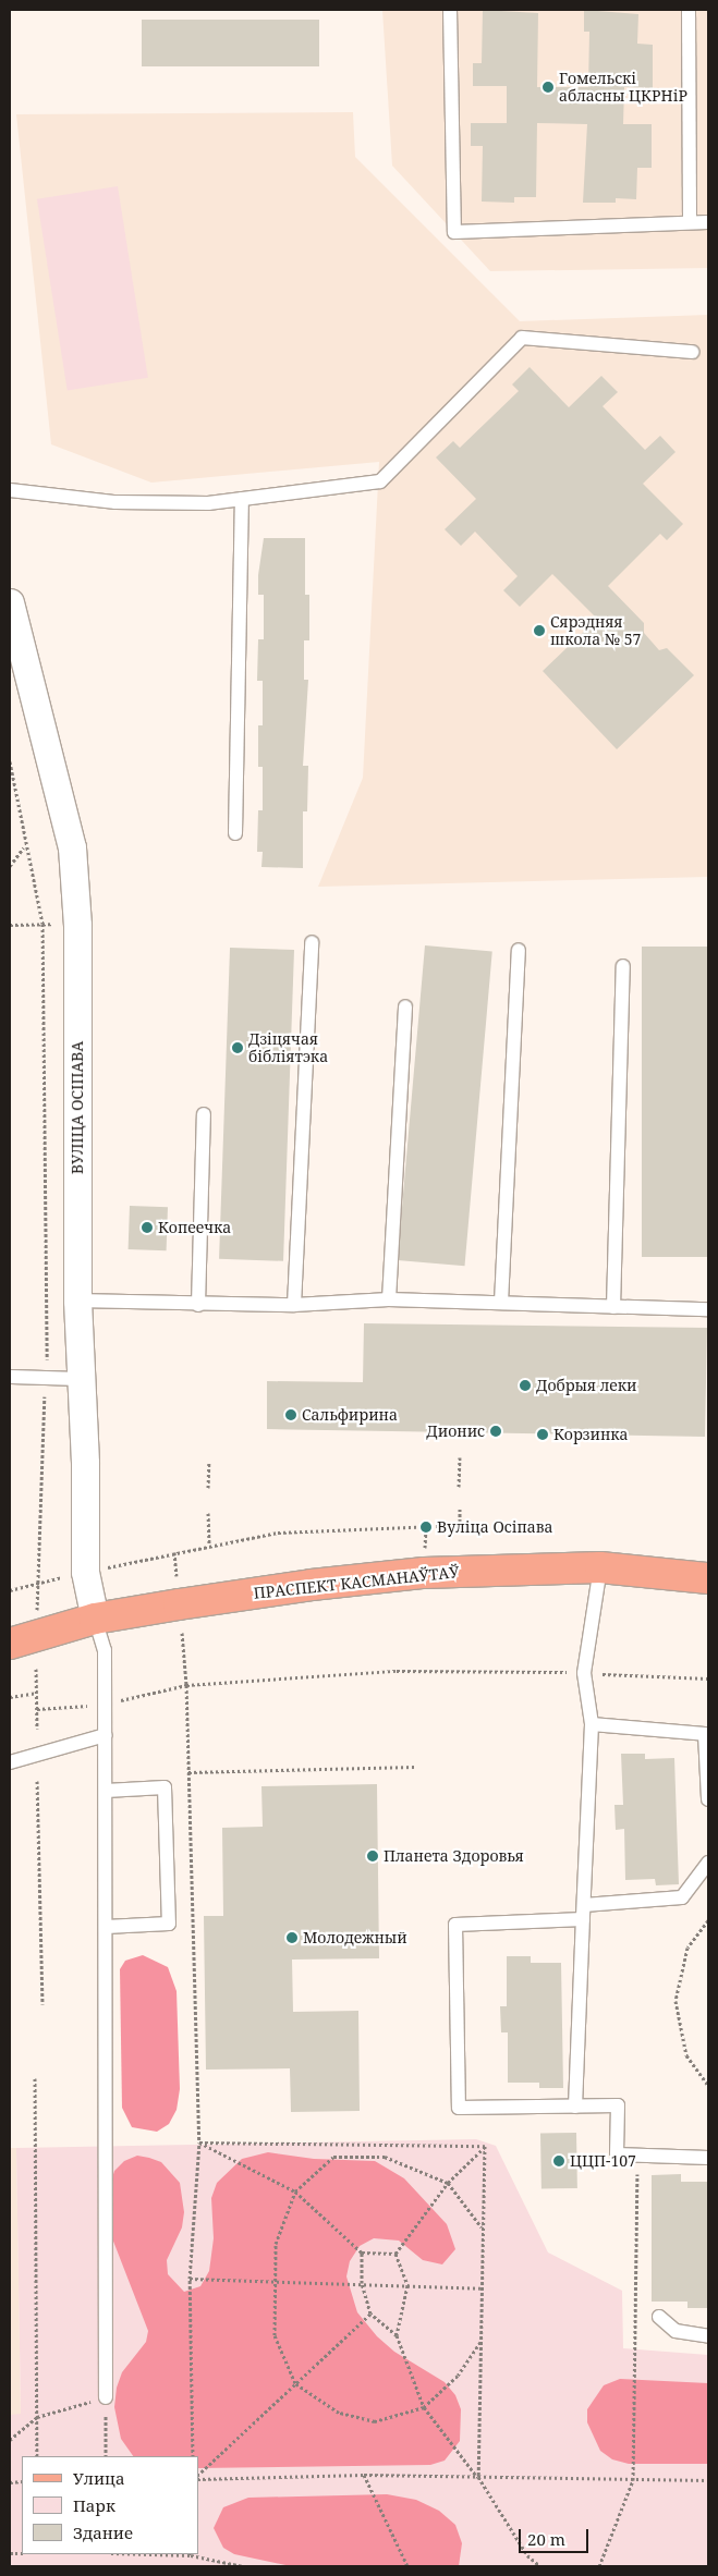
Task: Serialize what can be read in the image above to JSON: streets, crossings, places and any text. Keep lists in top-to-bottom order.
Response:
{
  "streets": {
    "main road": ["ПРАСПЕКТ КАСМАНАЎТАЎ"],
    "street": ["ВУЛІЦА ОСІПАВА"]
  },
  "crossings": [
    ["ВУЛІЦА ОСІПАВА", "ПРАСПЕКТ КАСМАНАЎТАЎ"]
  ],
  "places": [
    "Гомельскі абласны ЦКРНіР",
    "Сярэдняя школа № 57",
    "Дзіцячая бібліятэка",
    "Копеечка",
    "Добрыя леки",
    "Сальфирина",
    "Дионис",
    "Корзинка",
    "Вуліца Осіпава",
    "Планета Здоровья",
    "Молодежный",
    "ЦЦП-107"
  ],
  "legend": ["Улица", "Парк", "Здание"],
  "scale_bar": "20 m"
}
